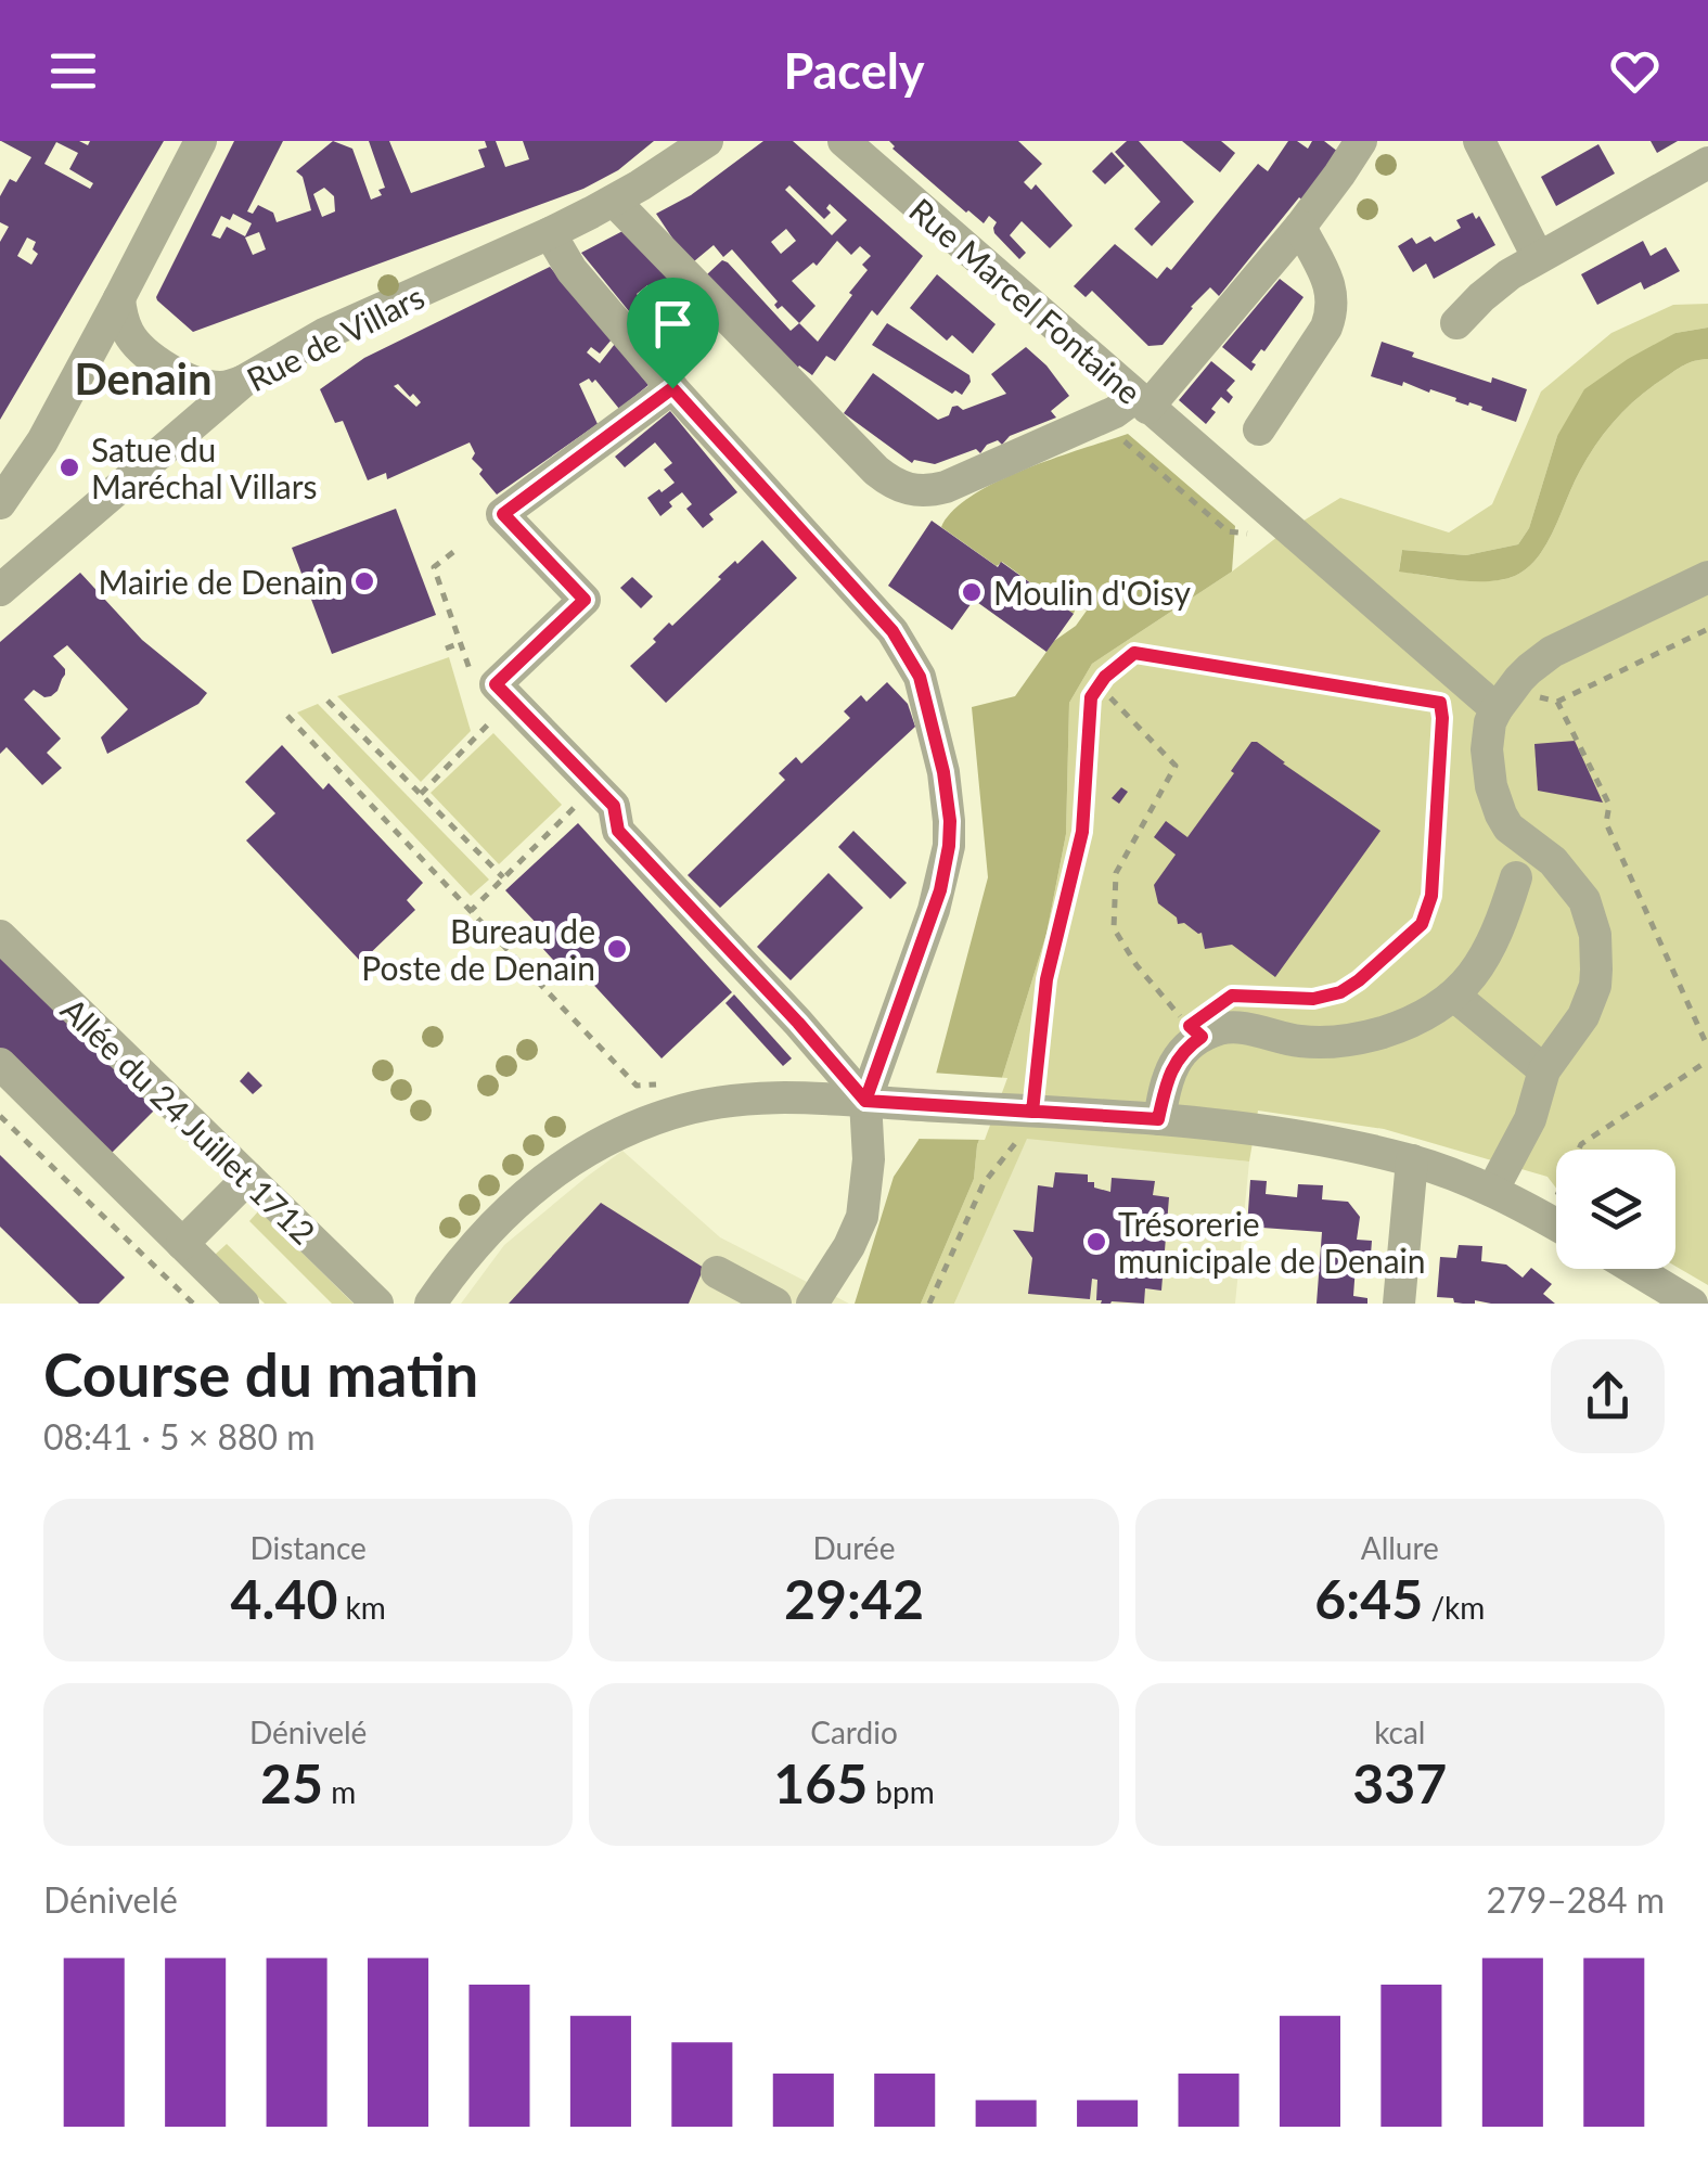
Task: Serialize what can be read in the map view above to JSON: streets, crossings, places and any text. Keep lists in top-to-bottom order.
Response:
{
  "streets": {
    "street": ["Rue Marcel Fontaine", "Rue de Villars", "Allée du 24 Juillet 1712"]
  },
  "districts": ["Denain"],
  "places": [
    "Satue du Maréchal Villars",
    "Mairie de Denain",
    "Moulin d'Oisy",
    "Bureau de Poste de Denain",
    "Trésorerie municipale de Denain"
  ],
  "page": {
    "header": "Pacely",
    "heading": ["Course du matin", "08:41 · 5 × 880 m"],
    "stats": [
      ["Distance", "4.40 km"],
      ["Durée", "29:42"],
      ["Allure", "6:45 /km"],
      ["Dénivelé", "25 m"],
      ["Cardio", "165 bpm"],
      ["kcal", "337"]
    ],
    "chart": ["Dénivelé", "279–284 m"]
  }
}
